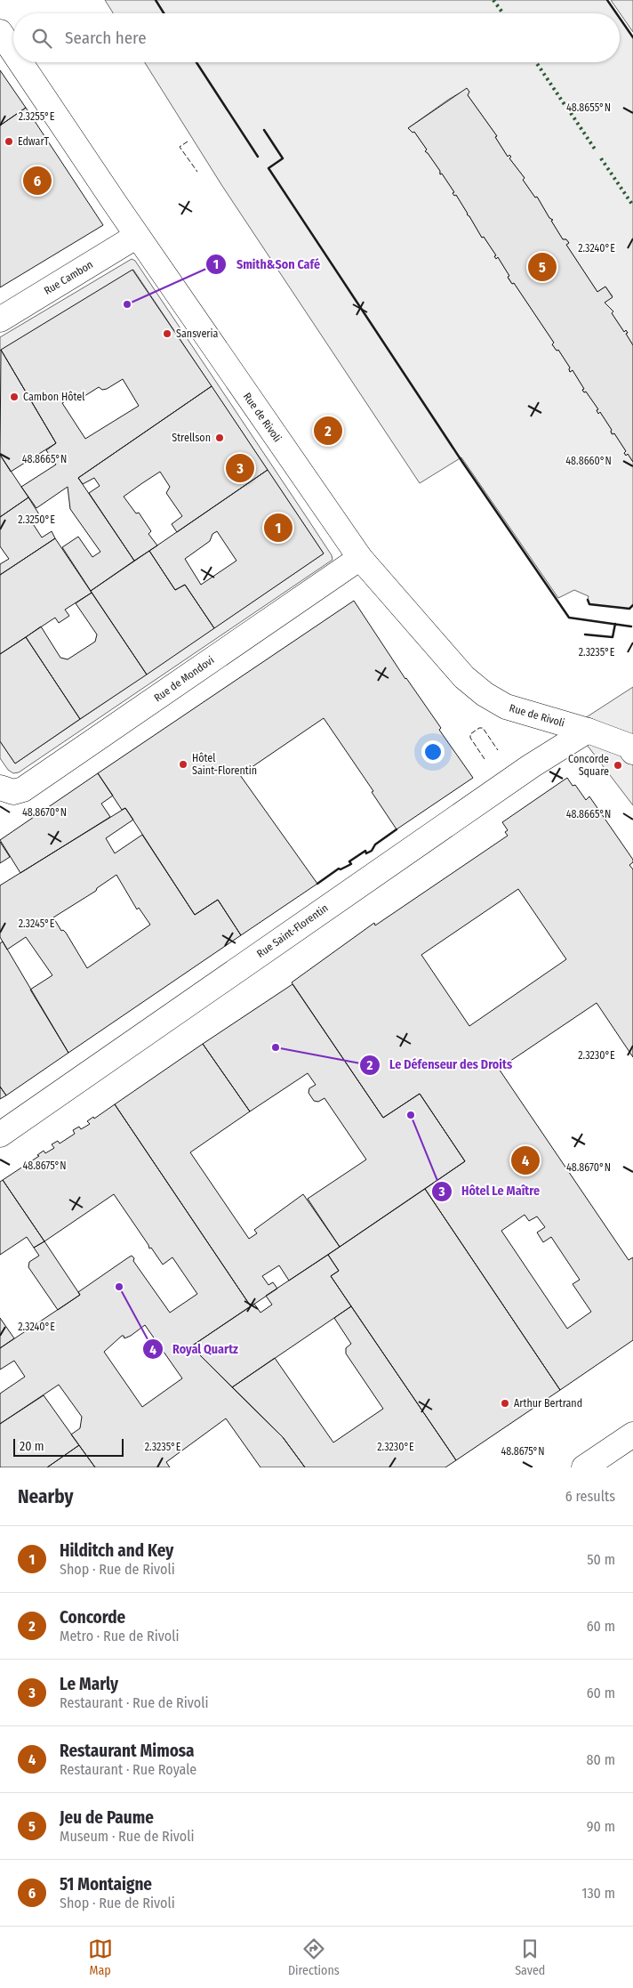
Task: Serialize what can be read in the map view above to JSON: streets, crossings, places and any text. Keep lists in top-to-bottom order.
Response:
{
  "streets": {
    "street": [
      "Rue Cambon",
      "Rue de Rivoli",
      "Rue de Mondovi",
      "Rue Saint-Florentin"
    ]
  },
  "crossings": [
    ["Rue Cambon", "Rue de Rivoli"],
    ["Rue de Rivoli", "Rue de Mondovi"],
    ["Rue de Rivoli", "Rue Saint-Florentin"]
  ],
  "places": [
    "EdwarT",
    "Smith&Son Café",
    "Sansveria",
    "Cambon Hôtel",
    "Strellson",
    "Hôtel Saint-Florentin",
    "Concorde Square",
    "Le Défenseur des Droits",
    "Hôtel Le Maître",
    "Royal Quartz",
    "Arthur Bertrand"
  ],
  "scale_bar": "20 m",
  "page": {
    "search": "Search here",
    "pins": [
      "6",
      "5",
      "2",
      "3",
      "1",
      "4"
    ],
    "scale": "20 m",
    "heading": ["Nearby", "6 results"],
    "list": [
      {
        "mark": "1",
        "name": "Hilditch and Key",
        "note": "Shop · Rue de Rivoli",
        "value": "50 m"
      },
      {
        "mark": "2",
        "name": "Concorde",
        "note": "Metro · Rue de Rivoli",
        "value": "60 m"
      },
      {
        "mark": "3",
        "name": "Le Marly",
        "note": "Restaurant · Rue de Rivoli",
        "value": "60 m"
      },
      {
        "mark": "4",
        "name": "Restaurant Mimosa",
        "note": "Restaurant · Rue Royale",
        "value": "80 m"
      },
      {
        "mark": "5",
        "name": "Jeu de Paume",
        "note": "Museum · Rue de Rivoli",
        "value": "90 m"
      },
      {
        "mark": "6",
        "name": "51 Montaigne",
        "note": "Shop · Rue de Rivoli",
        "value": "130 m"
      }
    ],
    "nav": ["Map", "Directions", "Saved"]
  },
  "coordinates": [
    "48.8655°N",
    "2.3255°E",
    "2.3240°E",
    "48.8665°N",
    "48.8660°N",
    "2.3250°E",
    "2.3235°E",
    "48.8670°N",
    "2.3245°E",
    "2.3230°E",
    "48.8675°N"
  ]
}
